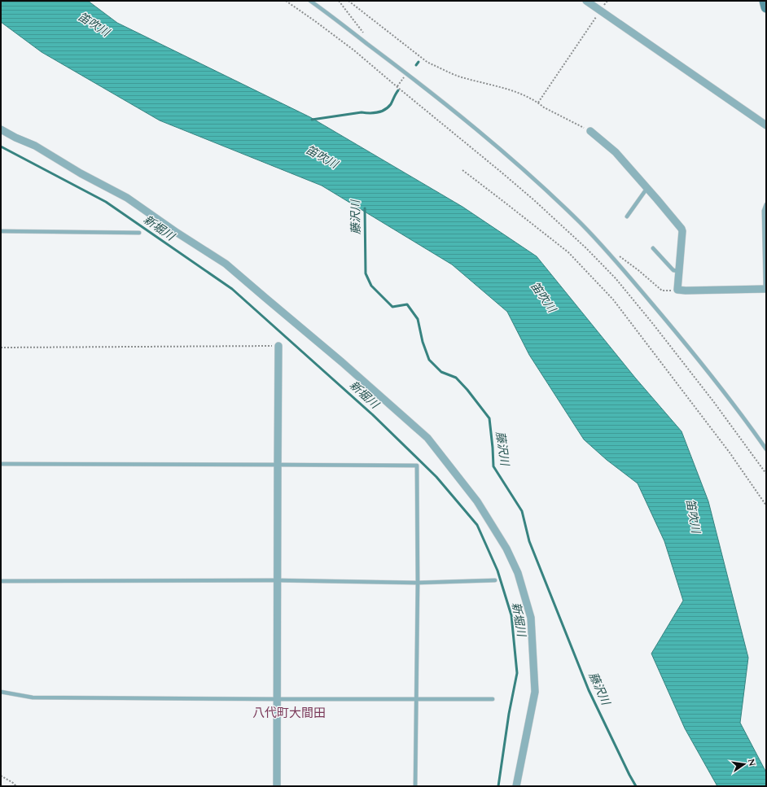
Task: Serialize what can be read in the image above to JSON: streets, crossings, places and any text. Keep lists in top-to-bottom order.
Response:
{
  "districts": ["八代町大間田"],
  "water": ["笛吹川", "藤沢川", "新堀川"],
  "north": "right"
}
